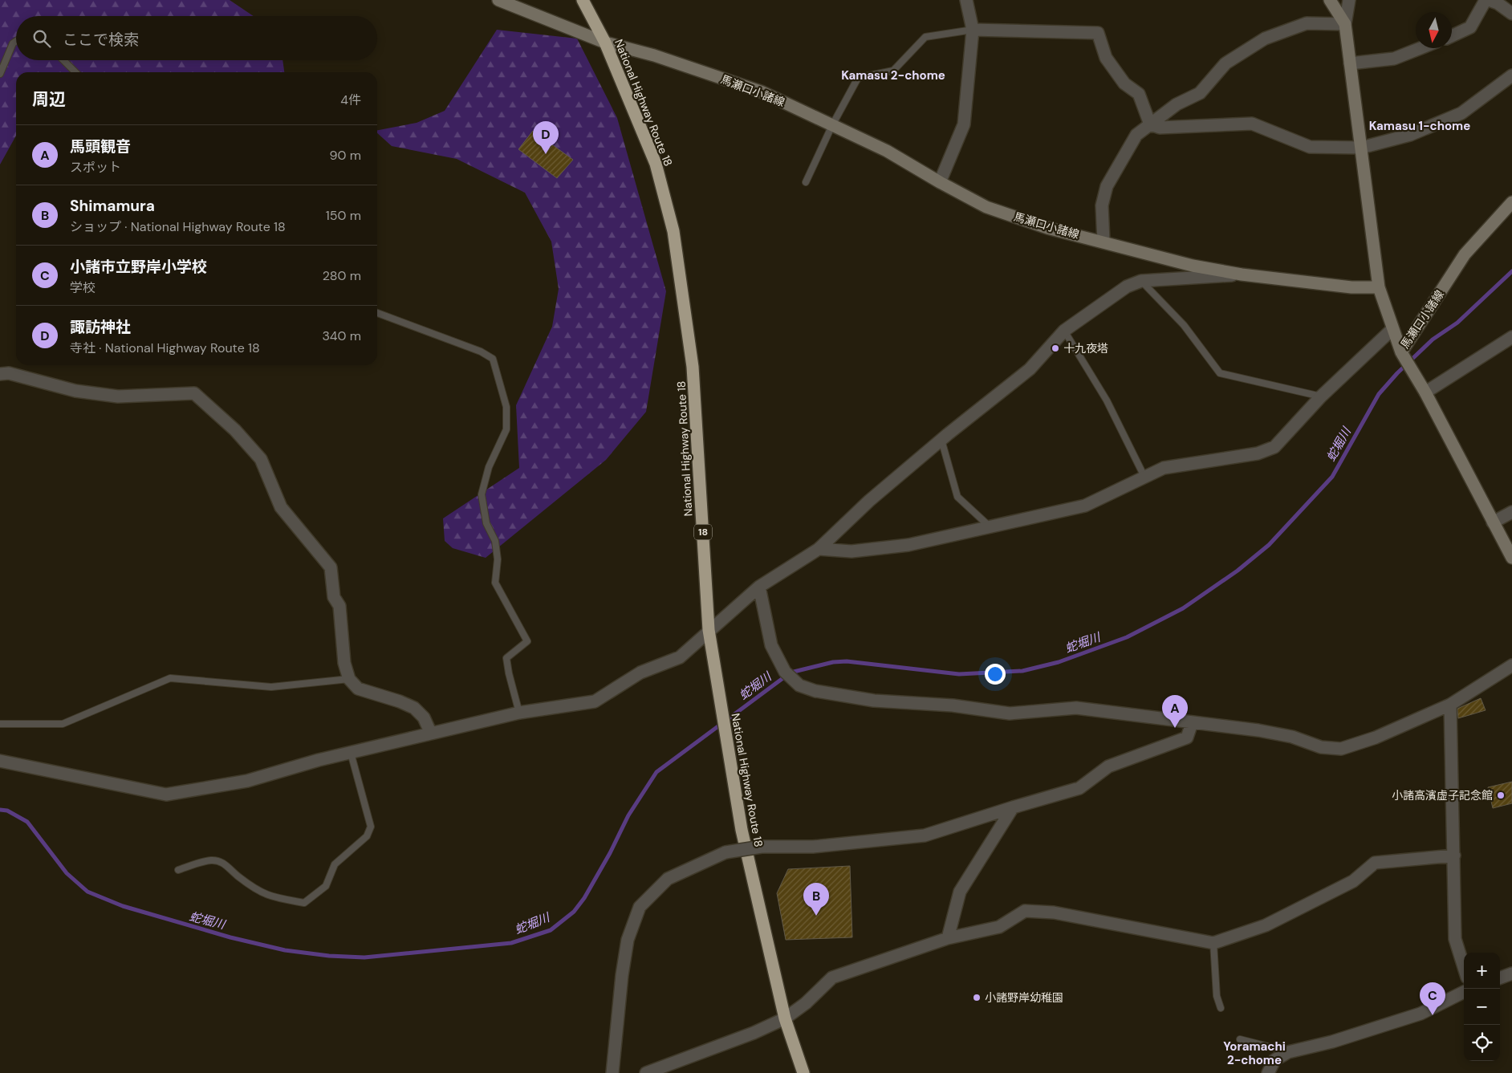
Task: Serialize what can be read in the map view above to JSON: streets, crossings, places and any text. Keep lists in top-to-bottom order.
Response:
{
  "streets": {
    "highway": ["National Highway Route 18", "18"],
    "main road": ["馬瀬口小諸線"]
  },
  "crossings": [
    ["馬瀬口小諸線", "National Highway Route 18"]
  ],
  "districts": ["Kamasu 2-chome", "Kamasu 1-chome", "Yoramachi 2-chome"],
  "water": ["蛇堀川"],
  "places": ["十九夜塔", "小諸高濱虚子記念館", "小諸野岸幼稚園"],
  "north": "bottom",
  "page": {
    "search": "ここで検索",
    "heading": ["周辺", "4件"],
    "pins": [
      "D",
      "A",
      "B",
      "C"
    ],
    "list": [
      {
        "mark": "A",
        "name": "馬頭観音",
        "note": "スポット",
        "value": "90 m"
      },
      {
        "mark": "B",
        "name": "Shimamura",
        "note": "ショップ · National Highway Route 18",
        "value": "150 m"
      },
      {
        "mark": "C",
        "name": "小諸市立野岸小学校",
        "note": "学校",
        "value": "280 m"
      },
      {
        "mark": "D",
        "name": "諏訪神社",
        "note": "寺社 · National Highway Route 18",
        "value": "340 m"
      }
    ],
    "map_buttons": ["+", "−"]
  }
}
